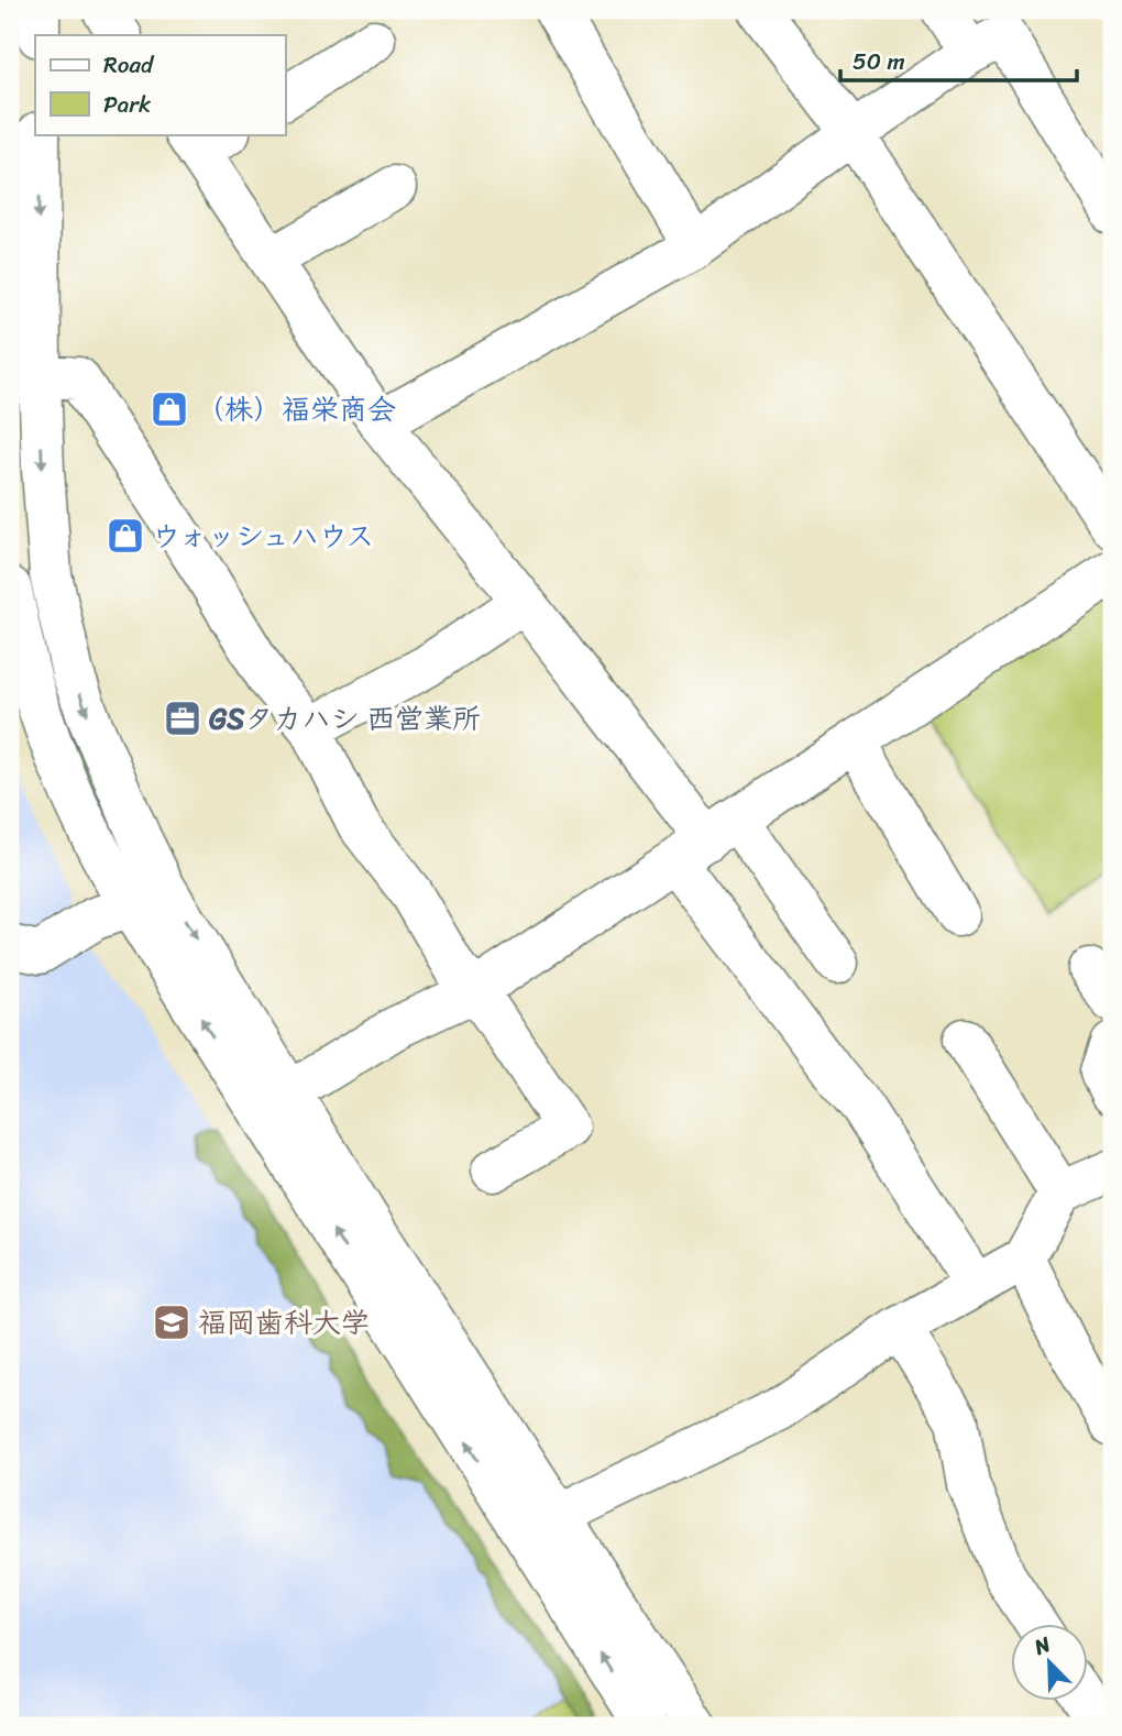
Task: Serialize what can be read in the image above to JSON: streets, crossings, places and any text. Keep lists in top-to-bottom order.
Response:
{
  "places": {
    "shop": ["（株）福栄商会", "ウォッシュハウス"],
    "office": ["GSタカハシ 西営業所"],
    "school or university": ["福岡歯科大学"]
  },
  "legend": ["Road", "Park"],
  "scale_bar": "50 m",
  "north": "top left"
}
